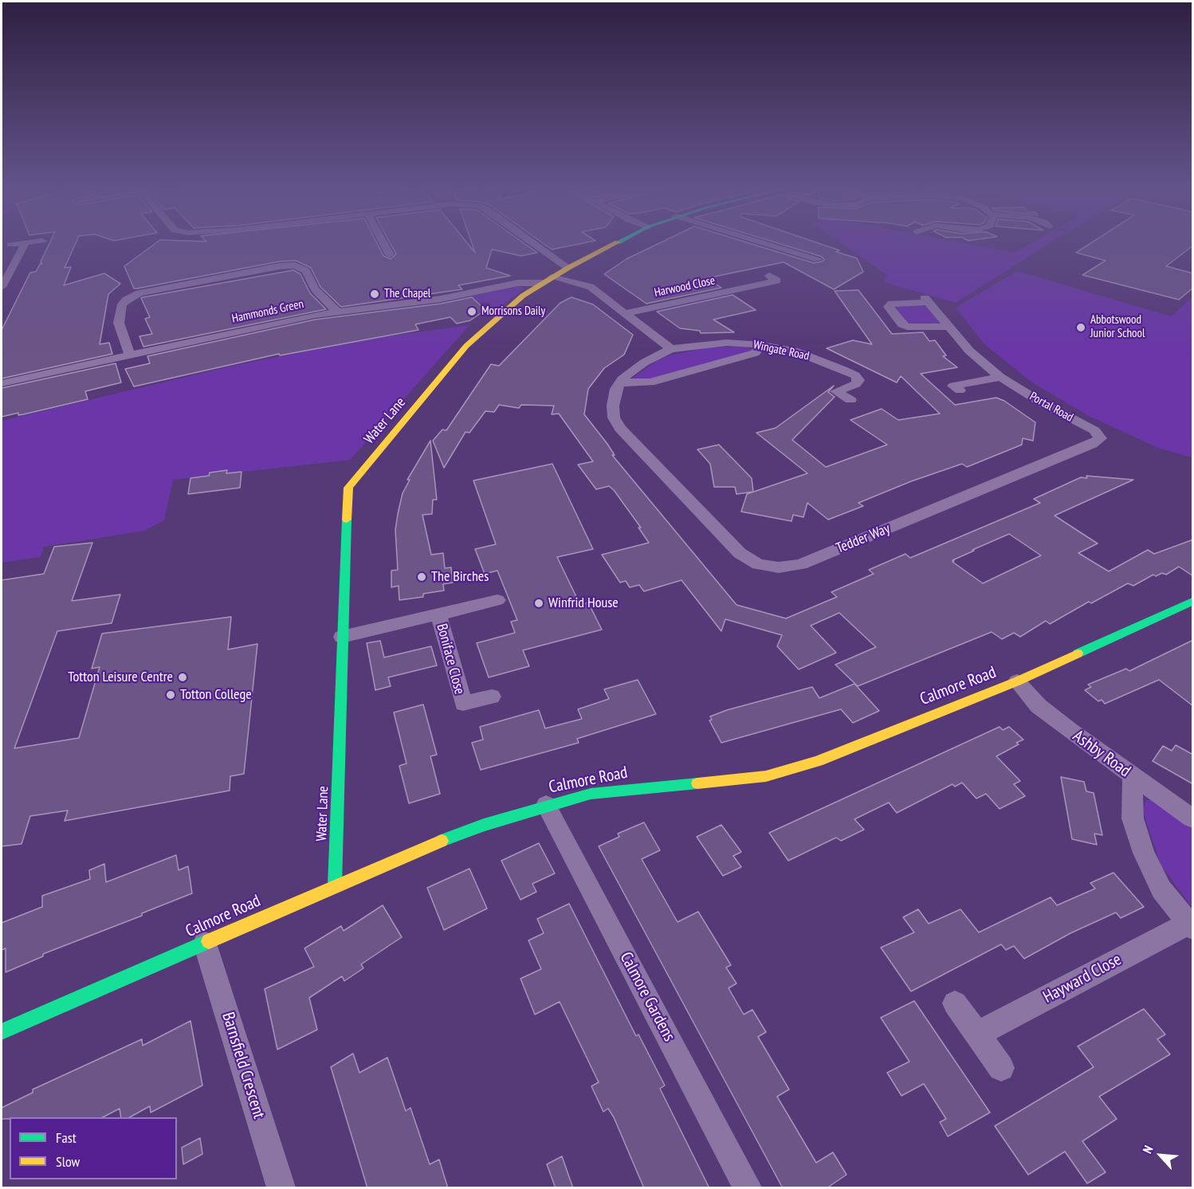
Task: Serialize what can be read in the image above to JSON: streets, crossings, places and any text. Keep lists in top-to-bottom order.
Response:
{
  "streets": {
    "street": [
      "Harwood Close",
      "Hammonds Green",
      "Wingate Road",
      "Portal Road",
      "Water Lane",
      "Tedder Way",
      "Boniface Close",
      "Calmore Road",
      "Ashby Road",
      "Hayward Close",
      "Calmore Gardens",
      "Barnsfield Crescent"
    ]
  },
  "crossings": [
    ["Harwood Close", "Hammonds Green"],
    ["Hammonds Green", "Wingate Road"],
    ["Hammonds Green", "Water Lane"],
    ["Wingate Road", "Tedder Way"],
    ["Portal Road", "Tedder Way"],
    ["Water Lane", "Boniface Close"],
    ["Water Lane", "Calmore Road"],
    ["Calmore Road", "Ashby Road"],
    ["Calmore Road", "Calmore Gardens"],
    ["Calmore Road", "Barnsfield Crescent"]
  ],
  "places": [
    "The Chapel",
    "Morrisons Daily",
    "Abbotswood Junior School",
    "The Birches",
    "Winfrid House",
    "Totton Leisure Centre",
    "Totton College"
  ],
  "legend": ["Fast", "Slow"],
  "north": "top left"
}
